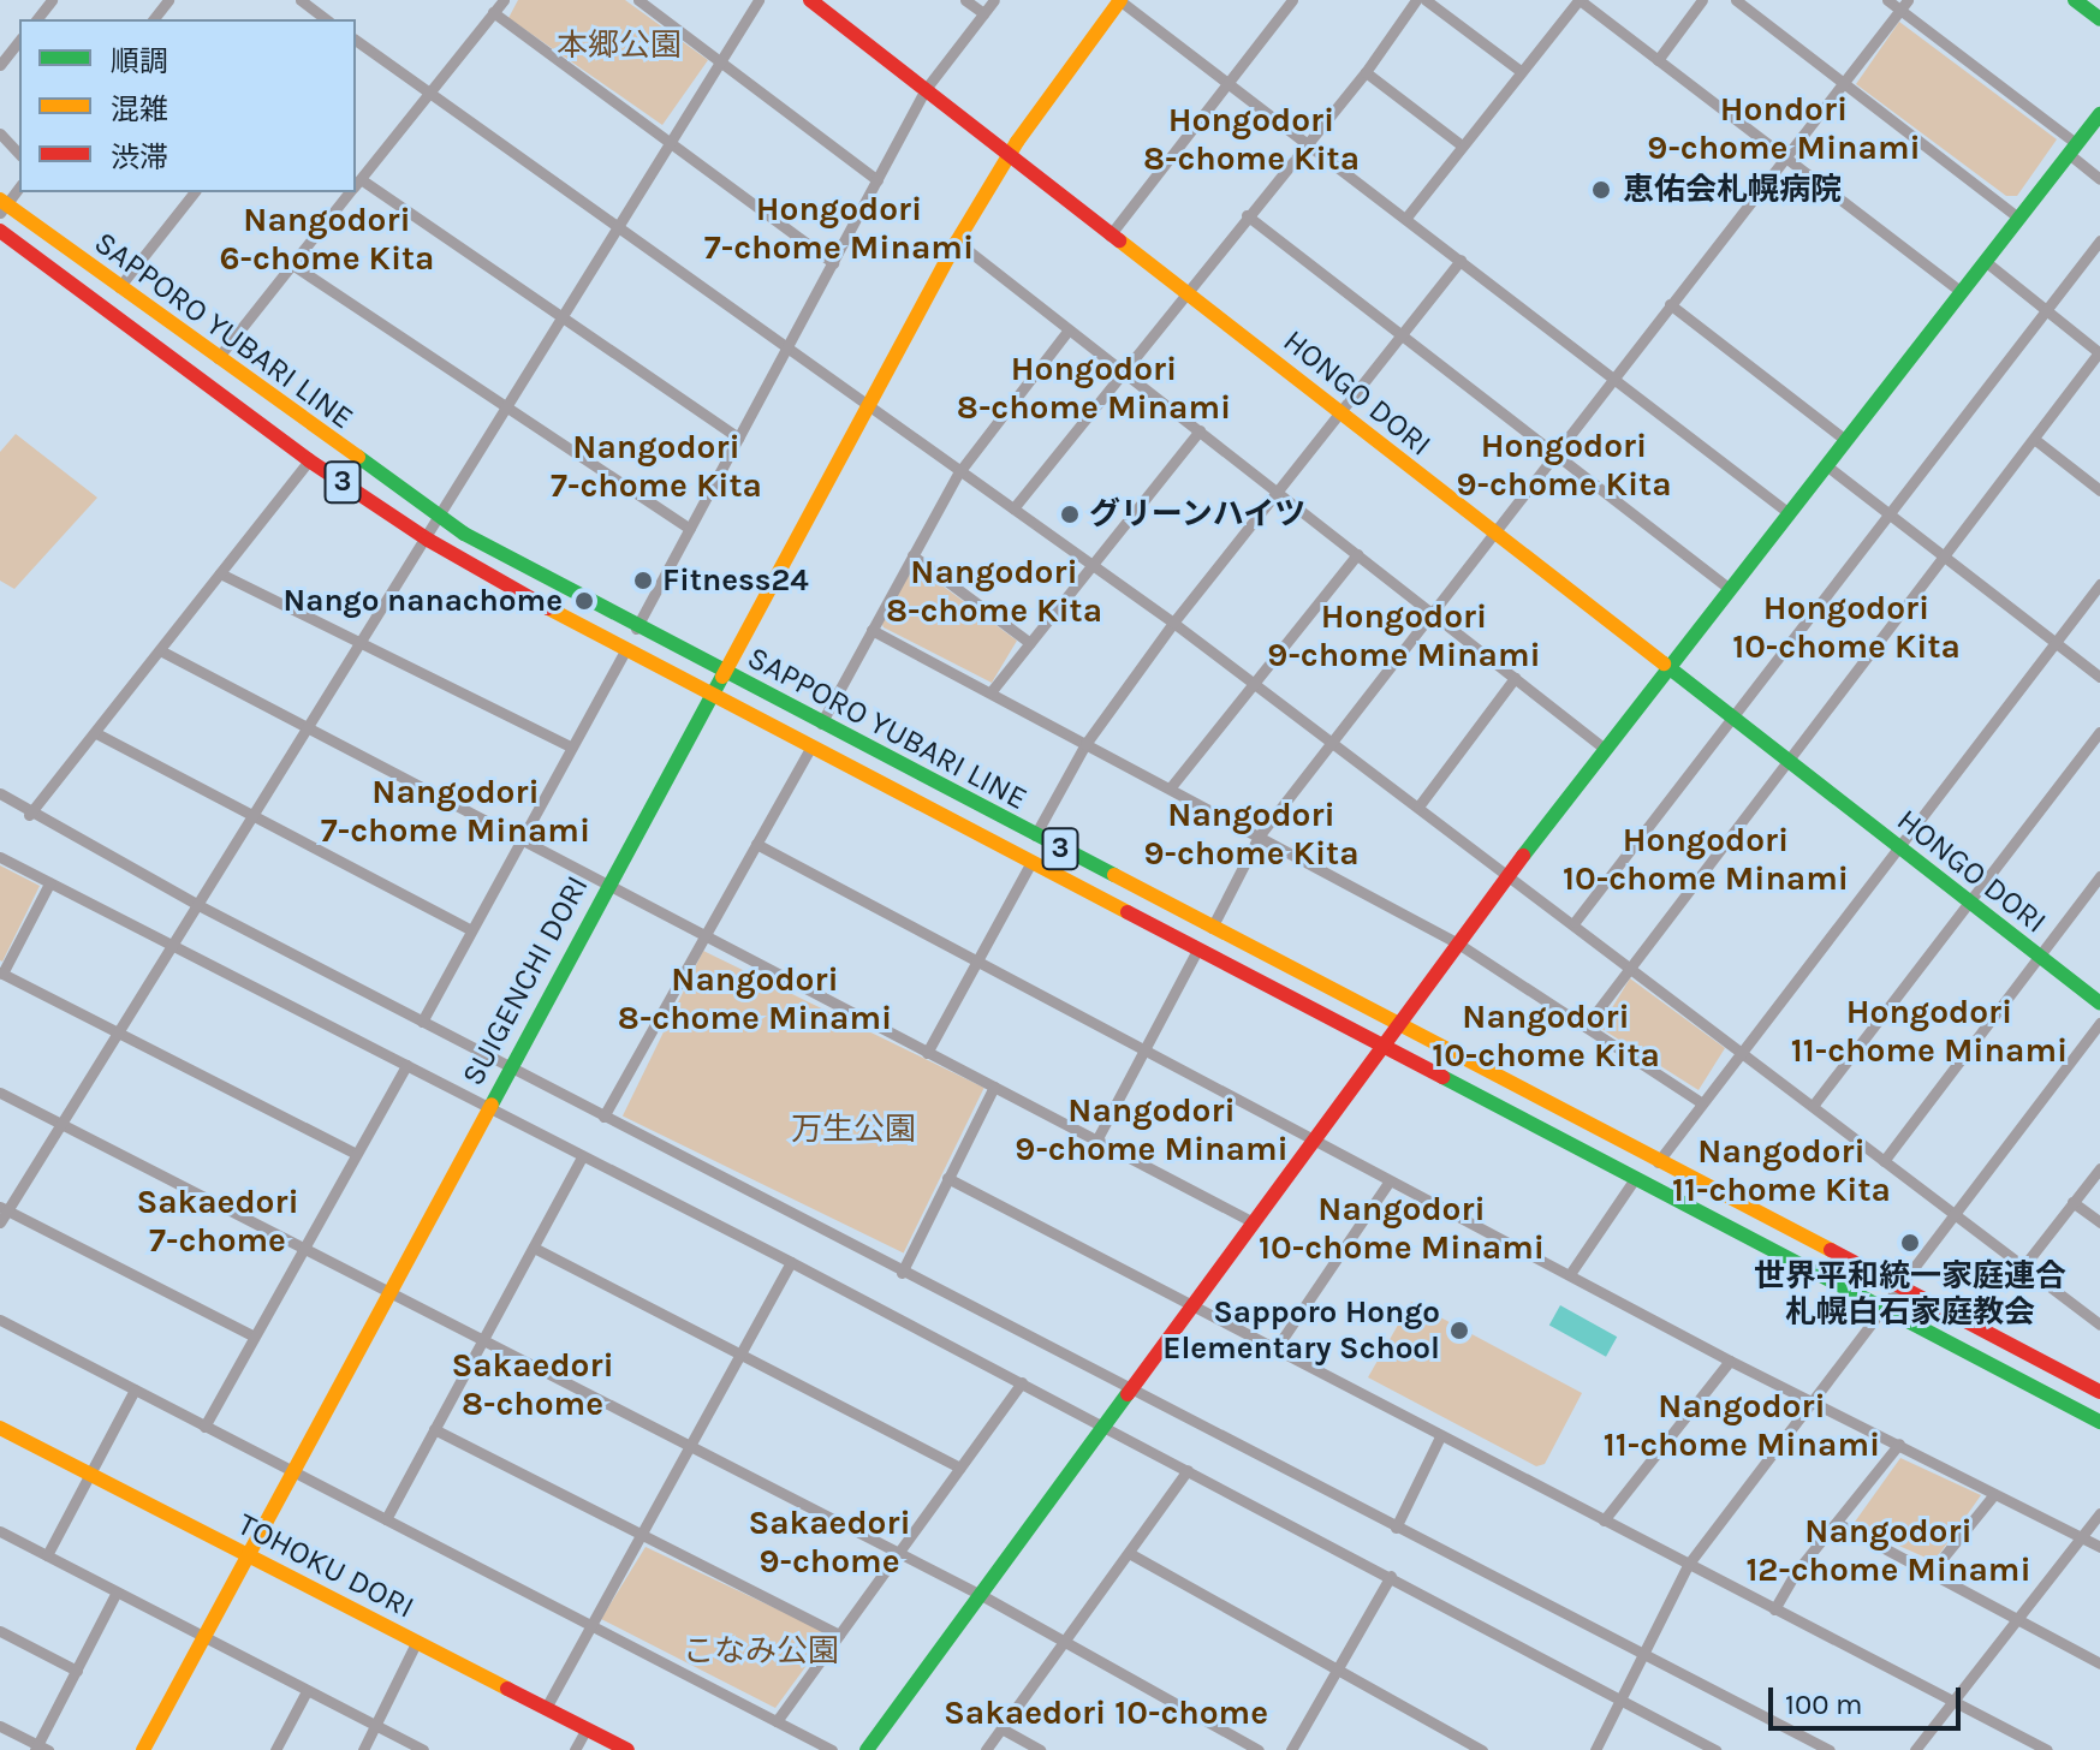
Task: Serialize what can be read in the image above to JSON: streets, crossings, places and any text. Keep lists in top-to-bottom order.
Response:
{
  "streets": {
    "main road": [
      "SAPPORO YUBARI LINE",
      "HONGO DORI",
      "3",
      "SUIGENCHI DORI",
      "TOHOKU DORI"
    ]
  },
  "crossings": [
    ["SAPPORO YUBARI LINE", "SUIGENCHI DORI"],
    ["HONGO DORI", "SUIGENCHI DORI"],
    ["SUIGENCHI DORI", "TOHOKU DORI"]
  ],
  "districts": [
    "Hondori 9-chome Minami",
    "Hongodori 8-chome Kita",
    "Hongodori 7-chome Minami",
    "Nangodori 6-chome Kita",
    "Hongodori 8-chome Minami",
    "Hongodori 9-chome Kita",
    "Nangodori 7-chome Kita",
    "Nangodori 8-chome Kita",
    "Hongodori 10-chome Kita",
    "Hongodori 9-chome Minami",
    "Nangodori 7-chome Minami",
    "Nangodori 9-chome Kita",
    "Hongodori 10-chome Minami",
    "Nangodori 8-chome Minami",
    "Hongodori 11-chome Minami",
    "Nangodori 10-chome Kita",
    "Nangodori 9-chome Minami",
    "Nangodori 11-chome Kita",
    "Sakaedori 7-chome",
    "Nangodori 10-chome Minami",
    "Sakaedori 8-chome",
    "Nangodori 11-chome Minami",
    "Sakaedori 9-chome",
    "Nangodori 12-chome Minami",
    "Sakaedori 10-chome"
  ],
  "parks": ["本郷公園", "万生公園", "こなみ公園"],
  "places": [
    "恵佑会札幌病院",
    "グリーンハイツ",
    "Fitness24",
    "Nango nanachome",
    "世界平和統一家庭連合 札幌白石家庭教会",
    "Sapporo Hongo Elementary School"
  ],
  "legend": ["順調", "混雑", "渋滞"],
  "scale_bar": "100 m"
}
